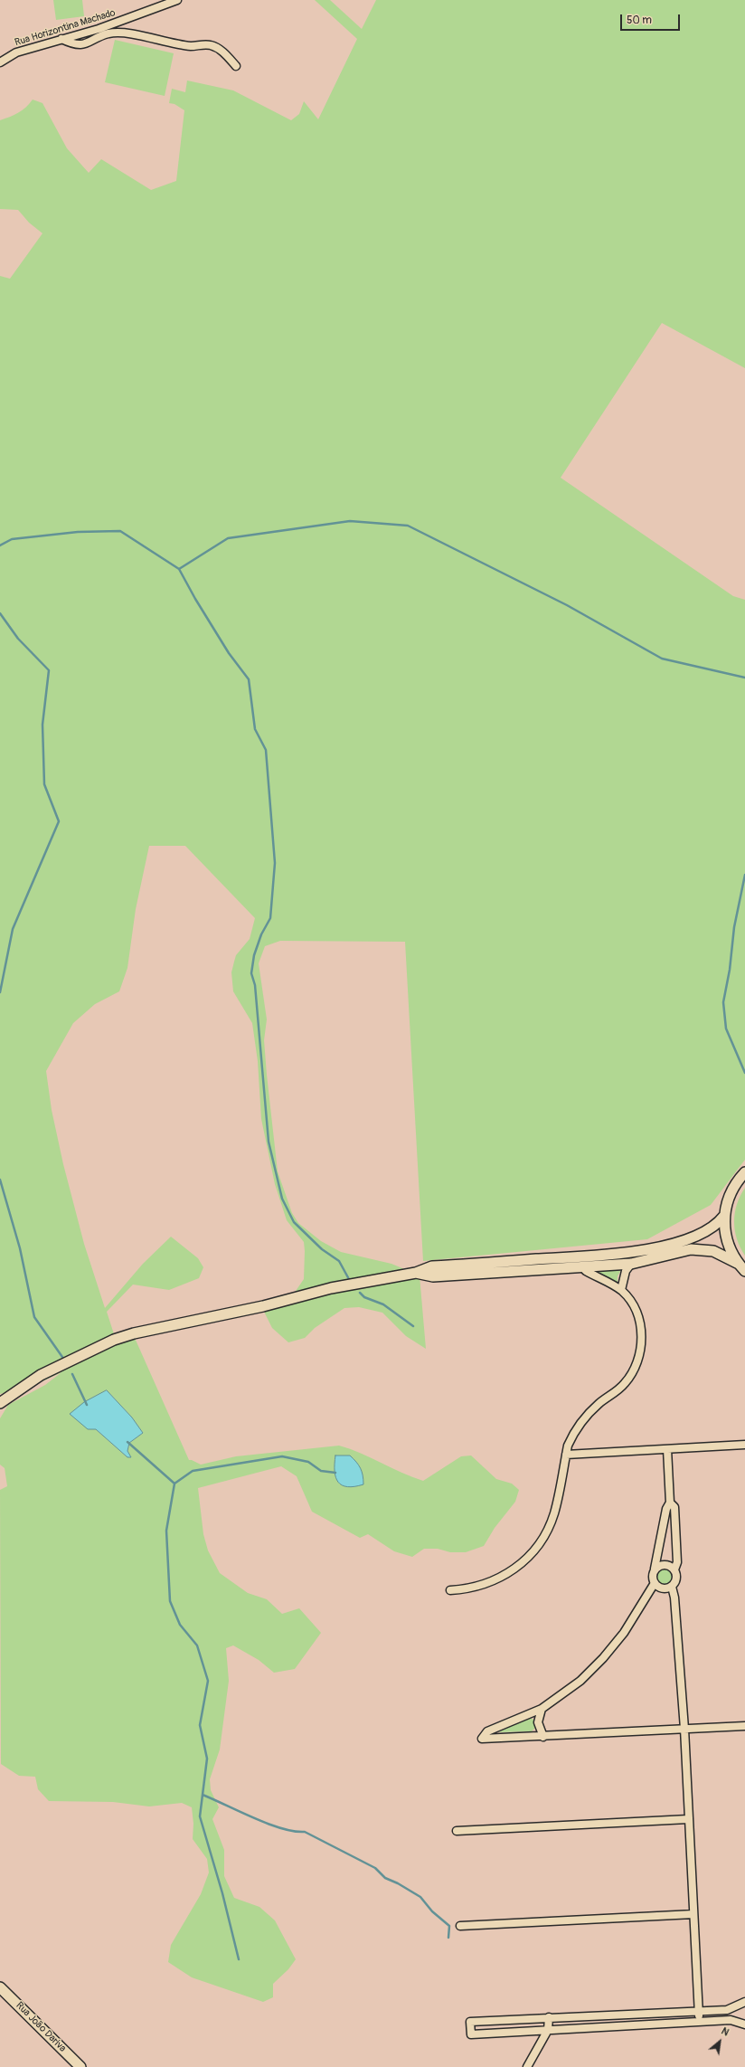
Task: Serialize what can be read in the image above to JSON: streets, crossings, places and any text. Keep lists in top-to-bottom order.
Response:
{
  "streets": {
    "street": ["Rua Horizontina Machado", "Rua João Dariva"]
  },
  "scale_bar": "50 m",
  "north": "top right"
}
